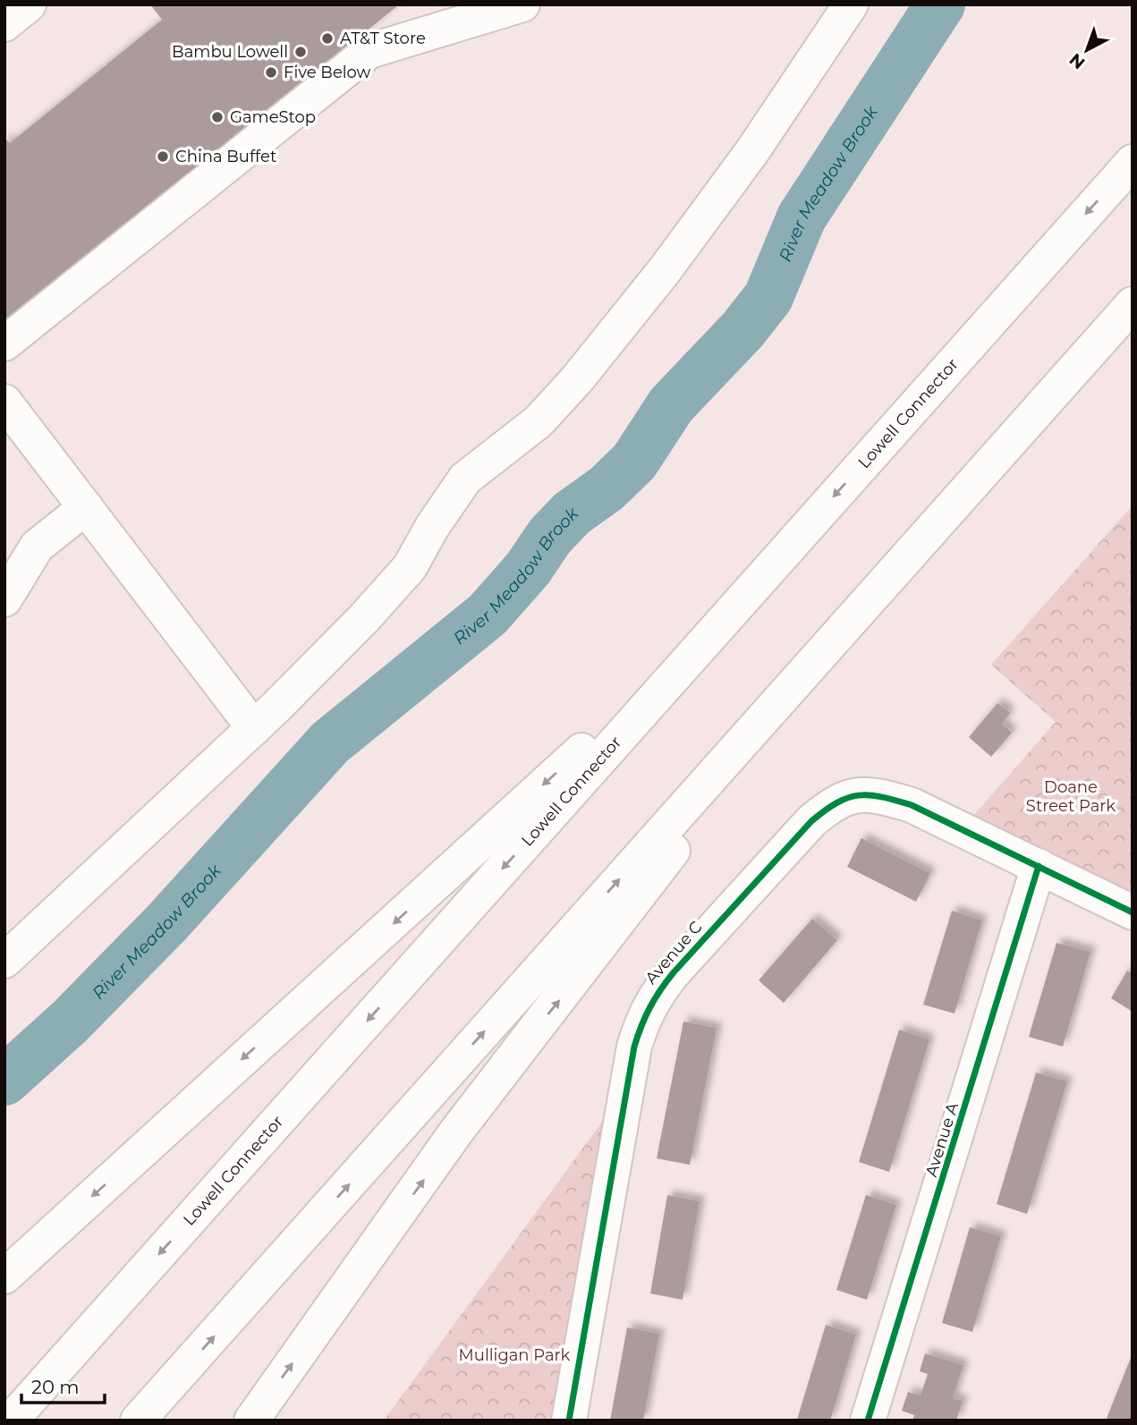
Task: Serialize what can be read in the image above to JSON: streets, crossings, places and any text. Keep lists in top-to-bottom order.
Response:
{
  "streets": {
    "main road": ["Lowell Connector", "Avenue C", "Avenue A"]
  },
  "crossings": [
    ["Avenue C", "Avenue A"]
  ],
  "water": ["River Meadow Brook"],
  "parks": ["Doane Street Park", "Mulligan Park"],
  "places": [
    "AT&T Store",
    "Bambu Lowell",
    "Five Below",
    "GameStop",
    "China Buffet"
  ],
  "scale_bar": "20 m",
  "north": "bottom left"
}
